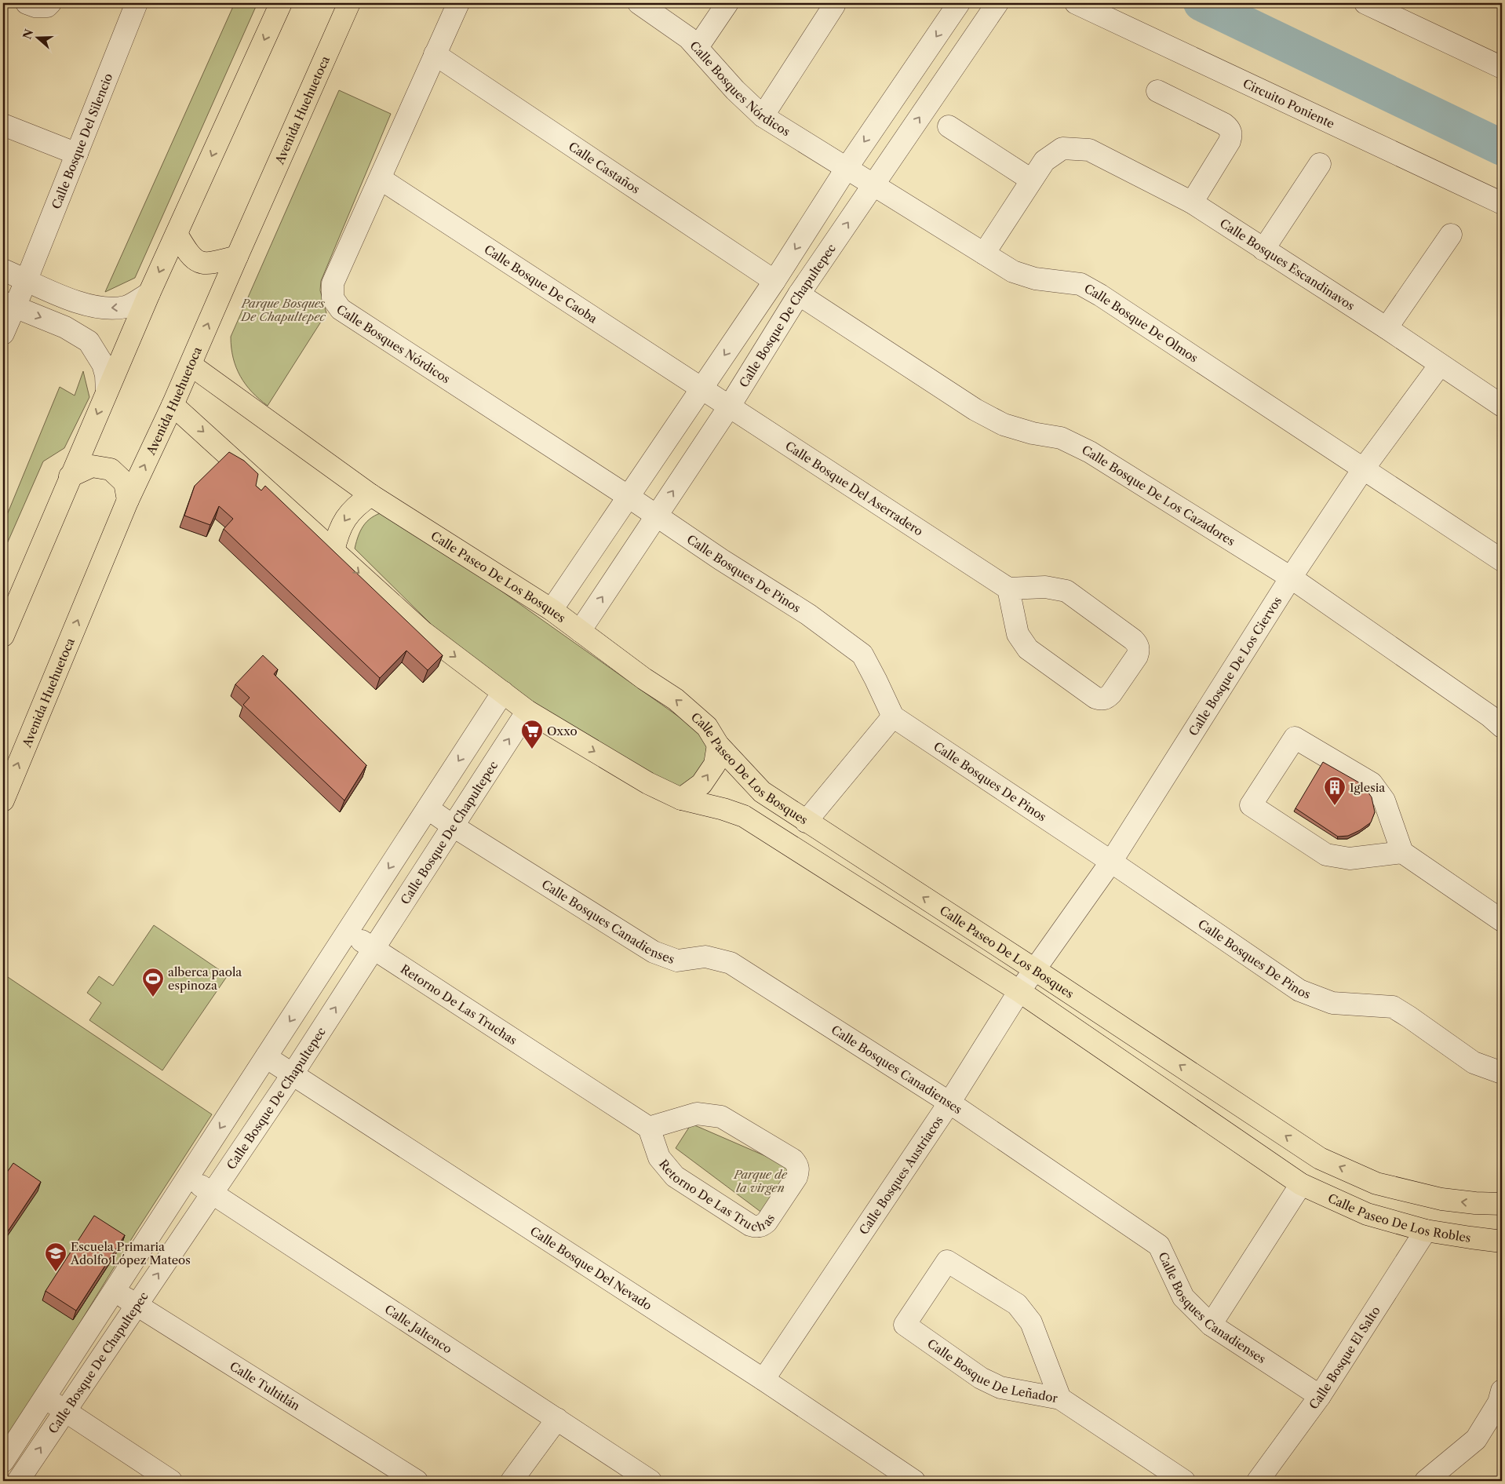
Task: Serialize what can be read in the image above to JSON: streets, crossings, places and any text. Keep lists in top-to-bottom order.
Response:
{
  "streets": {
    "main road": ["Avenida Huehuetoca", "Calle Paseo De Los Bosques", "Calle Paseo De Los Robles"],
    "street": [
      "Calle Bosques Nórdicos",
      "Circuito Poniente",
      "Calle Bosque Del Silencio",
      "Calle Castaños",
      "Calle Bosques Escandinavos",
      "Calle Bosque De Caoba",
      "Calle Bosque De Chapultepec",
      "Calle Bosque De Olmos",
      "Calle Bosque Del Aserradero",
      "Calle Bosque De Los Cazadores",
      "Calle Bosques De Pinos",
      "Calle Bosque De Los Ciervos",
      "Calle Bosques Canadienses",
      "Retorno De Las Truchas",
      "Calle Bosques Austriacos",
      "Calle Bosque Del Nevado",
      "Calle Jaltenco",
      "Calle Bosque El Salto",
      "Calle Bosque De Leñador",
      "Calle Tultitlán"
    ]
  },
  "crossings": [
    ["Calle Bosques Nórdicos", "Calle Castaños"],
    ["Calle Bosques Nórdicos", "Calle Bosque De Caoba"],
    ["Calle Bosques Nórdicos", "Calle Bosque De Olmos"],
    ["Calle Bosques Nórdicos", "Calle Bosques De Pinos"],
    ["Avenida Huehuetoca", "Calle Paseo De Los Bosques"],
    ["Calle Bosques Escandinavos", "Calle Bosque De Los Ciervos"],
    ["Calle Bosque De Caoba", "Calle Bosque Del Aserradero"],
    ["Calle Bosque De Chapultepec", "Calle Bosque De Olmos"],
    ["Calle Bosque De Chapultepec", "Calle Bosque Del Aserradero"],
    ["Calle Bosque De Chapultepec", "Calle Bosque De Los Cazadores"],
    ["Calle Bosque De Chapultepec", "Calle Bosques De Pinos"],
    ["Calle Bosque De Chapultepec", "Calle Paseo De Los Bosques"],
    ["Calle Bosque De Chapultepec", "Calle Bosques Canadienses"],
    ["Calle Bosque De Chapultepec", "Retorno De Las Truchas"],
    ["Calle Bosque De Chapultepec", "Calle Bosque Del Nevado"],
    ["Calle Bosque De Chapultepec", "Calle Jaltenco"],
    ["Calle Bosque De Chapultepec", "Calle Tultitlán"],
    ["Calle Bosque De Olmos", "Calle Bosque De Los Ciervos"],
    ["Calle Bosque De Los Cazadores", "Calle Bosque De Los Ciervos"],
    ["Calle Bosques De Pinos", "Calle Bosque De Los Ciervos"],
    ["Calle Paseo De Los Bosques", "Calle Bosque De Los Ciervos"],
    ["Calle Paseo De Los Bosques", "Calle Bosques Austriacos"],
    ["Calle Bosque De Los Ciervos", "Calle Bosques Austriacos"],
    ["Calle Bosques Canadienses", "Calle Bosques Austriacos"],
    ["Calle Bosques Canadienses", "Calle Bosque El Salto"],
    ["Calle Bosques Austriacos", "Calle Bosque Del Nevado"],
    ["Calle Paseo De Los Robles", "Calle Bosque El Salto"]
  ],
  "parks": ["Parque Bosques De Chapultepec", "Parque de la virgen"],
  "places": {
    "supermarket": ["Oxxo"],
    "building": ["Iglesia"],
    "sports": ["alberca paola espinoza"],
    "school or university": ["Escuela Primaria Adolfo López Mateos"]
  },
  "north": "left"
}
